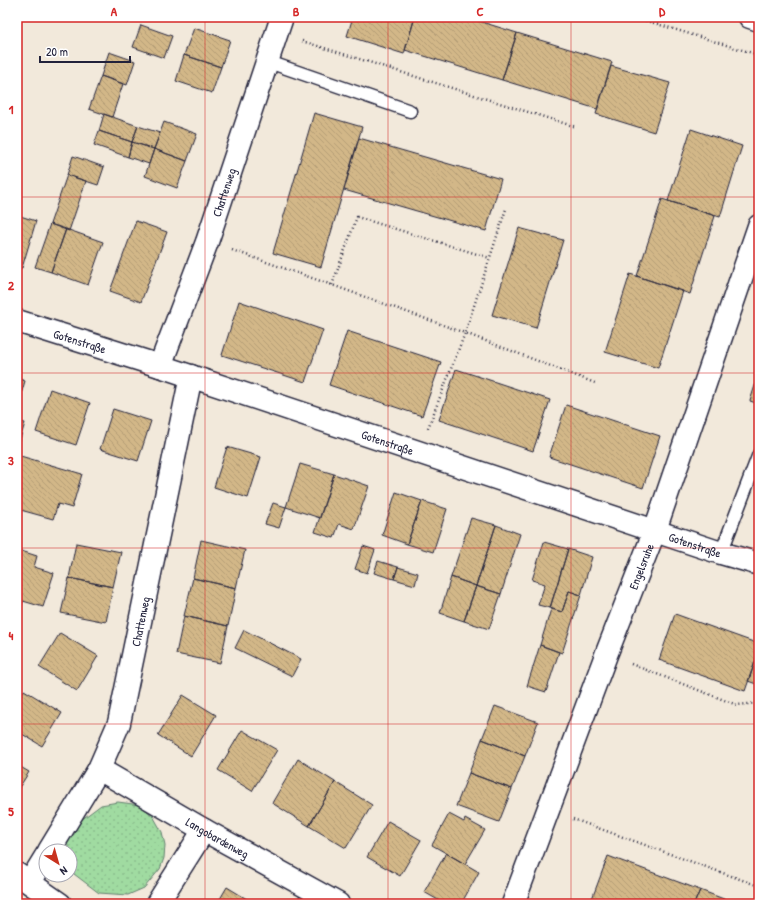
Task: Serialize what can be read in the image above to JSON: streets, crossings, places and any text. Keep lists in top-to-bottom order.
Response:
{
  "streets": {
    "street": [
      "Chattenweg",
      "Gotenstraße",
      "Engelsruhe",
      "Langobardenweg"
    ]
  },
  "crossings": [
    ["Chattenweg", "Gotenstraße"],
    ["Chattenweg", "Langobardenweg"],
    ["Gotenstraße", "Engelsruhe"]
  ],
  "scale_bar": "20 m",
  "north": "bottom right",
  "grid": {
    "columns": [
      "A",
      "B",
      "C",
      "D"
    ],
    "rows": [
      "1",
      "2",
      "3",
      "4",
      "5"
    ]
  }
}
